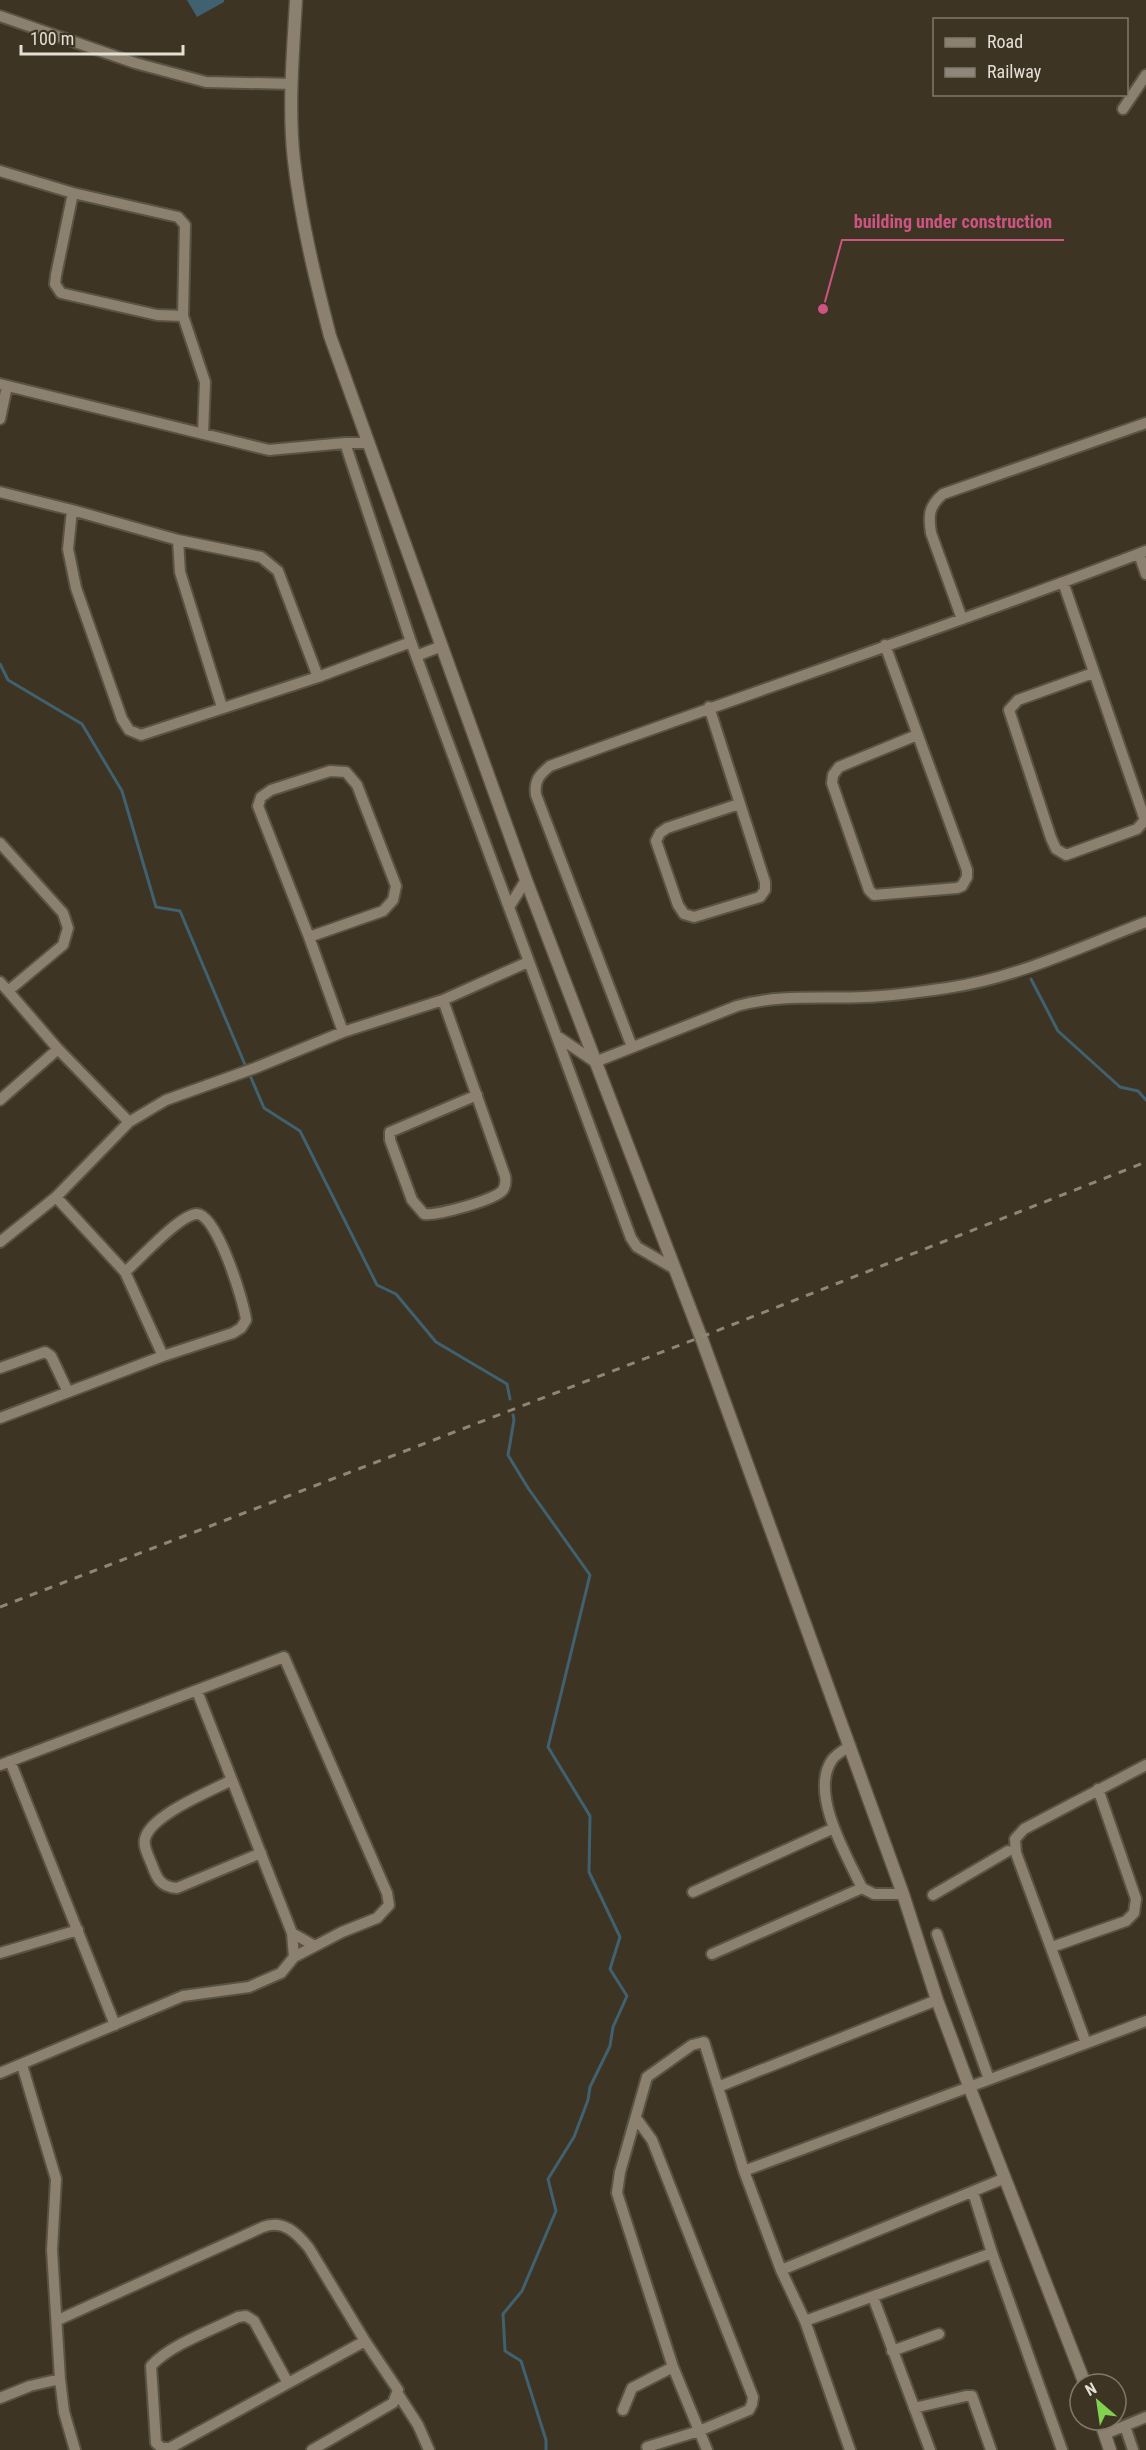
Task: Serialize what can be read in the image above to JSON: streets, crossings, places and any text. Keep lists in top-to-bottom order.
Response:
{
  "places": ["building under construction"],
  "legend": ["Road", "Railway"],
  "scale_bar": "100 m",
  "north": "top left"
}
